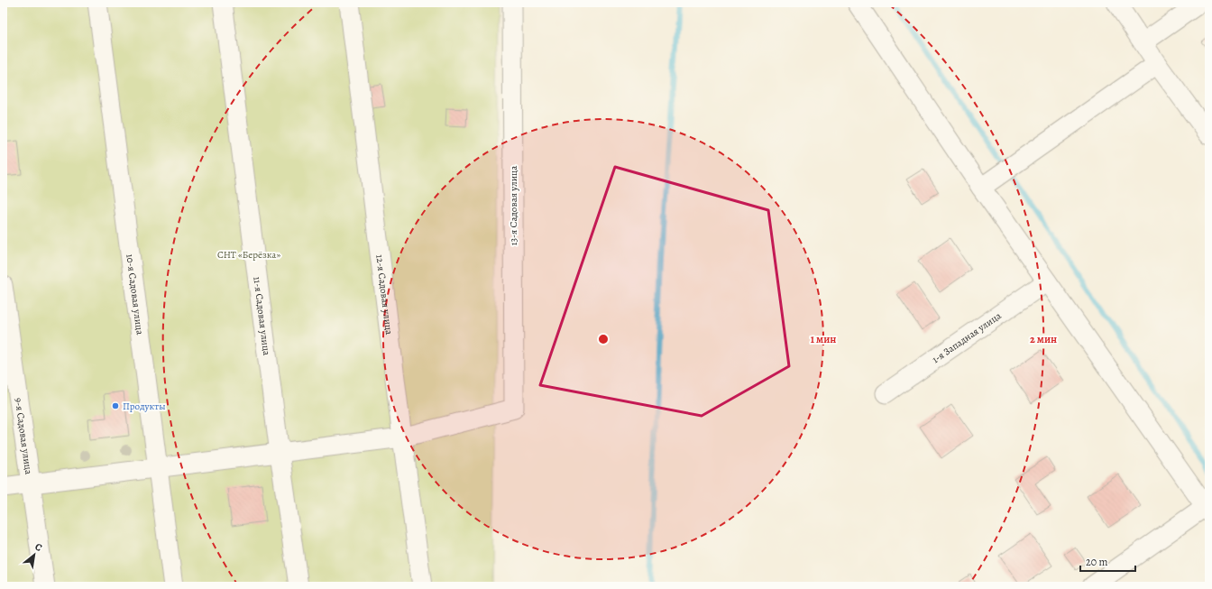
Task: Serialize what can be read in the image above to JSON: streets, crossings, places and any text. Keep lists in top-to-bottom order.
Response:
{
  "streets": {
    "street": [
      "13-я Садовая улица",
      "10-я Садовая улица",
      "12-я Садовая улица",
      "11-я Садовая улица",
      "1-я Западная улица",
      "9-я Садовая улица"
    ]
  },
  "crossings": [
    ["13-я Садовая улица", "12-я Садовая улица"]
  ],
  "parks": ["СНТ «Берёзка»"],
  "places": ["Продукты"],
  "scale_bar": "20 m",
  "north": "top right",
  "rings": ["1 мин", "2 мин"]
}
